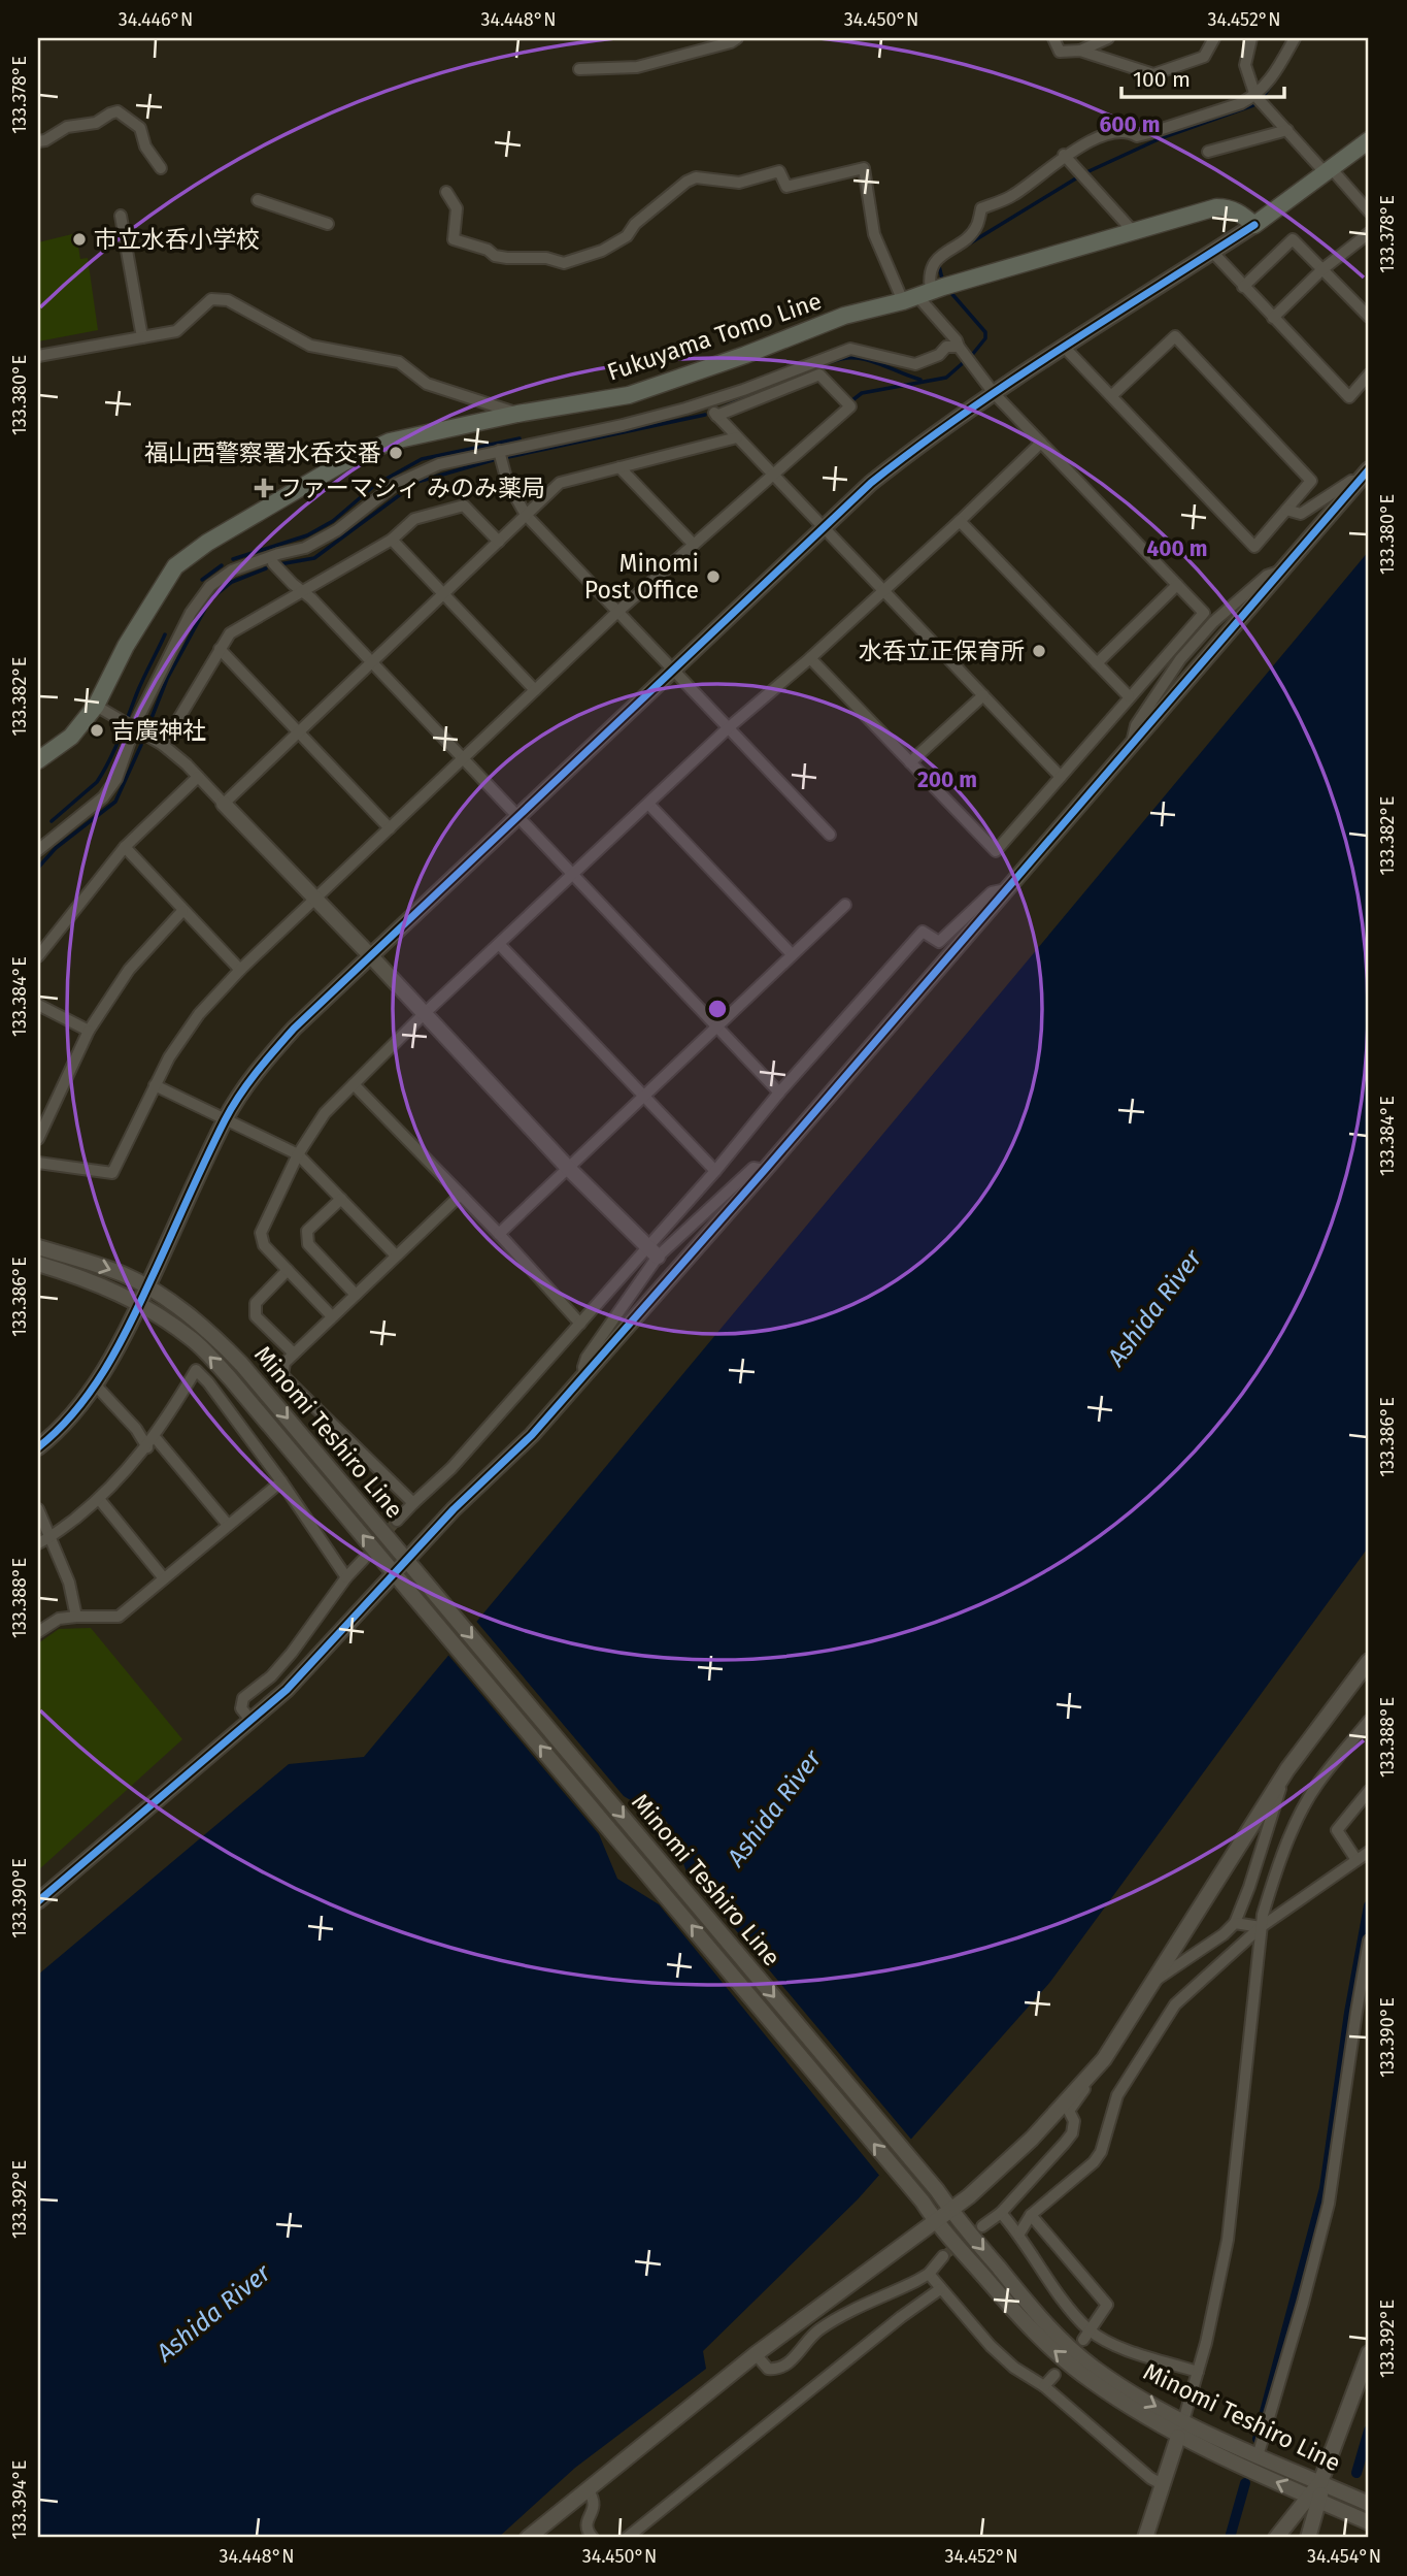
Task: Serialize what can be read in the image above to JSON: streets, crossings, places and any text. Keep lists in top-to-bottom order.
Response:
{
  "streets": {
    "main road": ["Fukuyama Tomo Line"],
    "street": ["Minomi Teshiro Line"]
  },
  "water": ["Ashida River"],
  "places": {
    "other": [
      "市立水呑小学校",
      "福山西警察署水呑交番",
      "Minomi Post Office",
      "水呑立正保育所",
      "吉廣神社"
    ],
    "health": ["ファーマシィ みのみ薬局"]
  },
  "scale_bar": "100 m",
  "coordinates": [
    "34.446°N",
    "34.448°N",
    "34.450°N",
    "34.452°N",
    "133.378°E",
    "133.380°E",
    "133.382°E",
    "133.384°E",
    "133.386°E",
    "133.388°E",
    "133.390°E",
    "133.392°E",
    "133.394°E",
    "34.454°N"
  ],
  "rings": ["600 m", "400 m", "200 m"]
}
